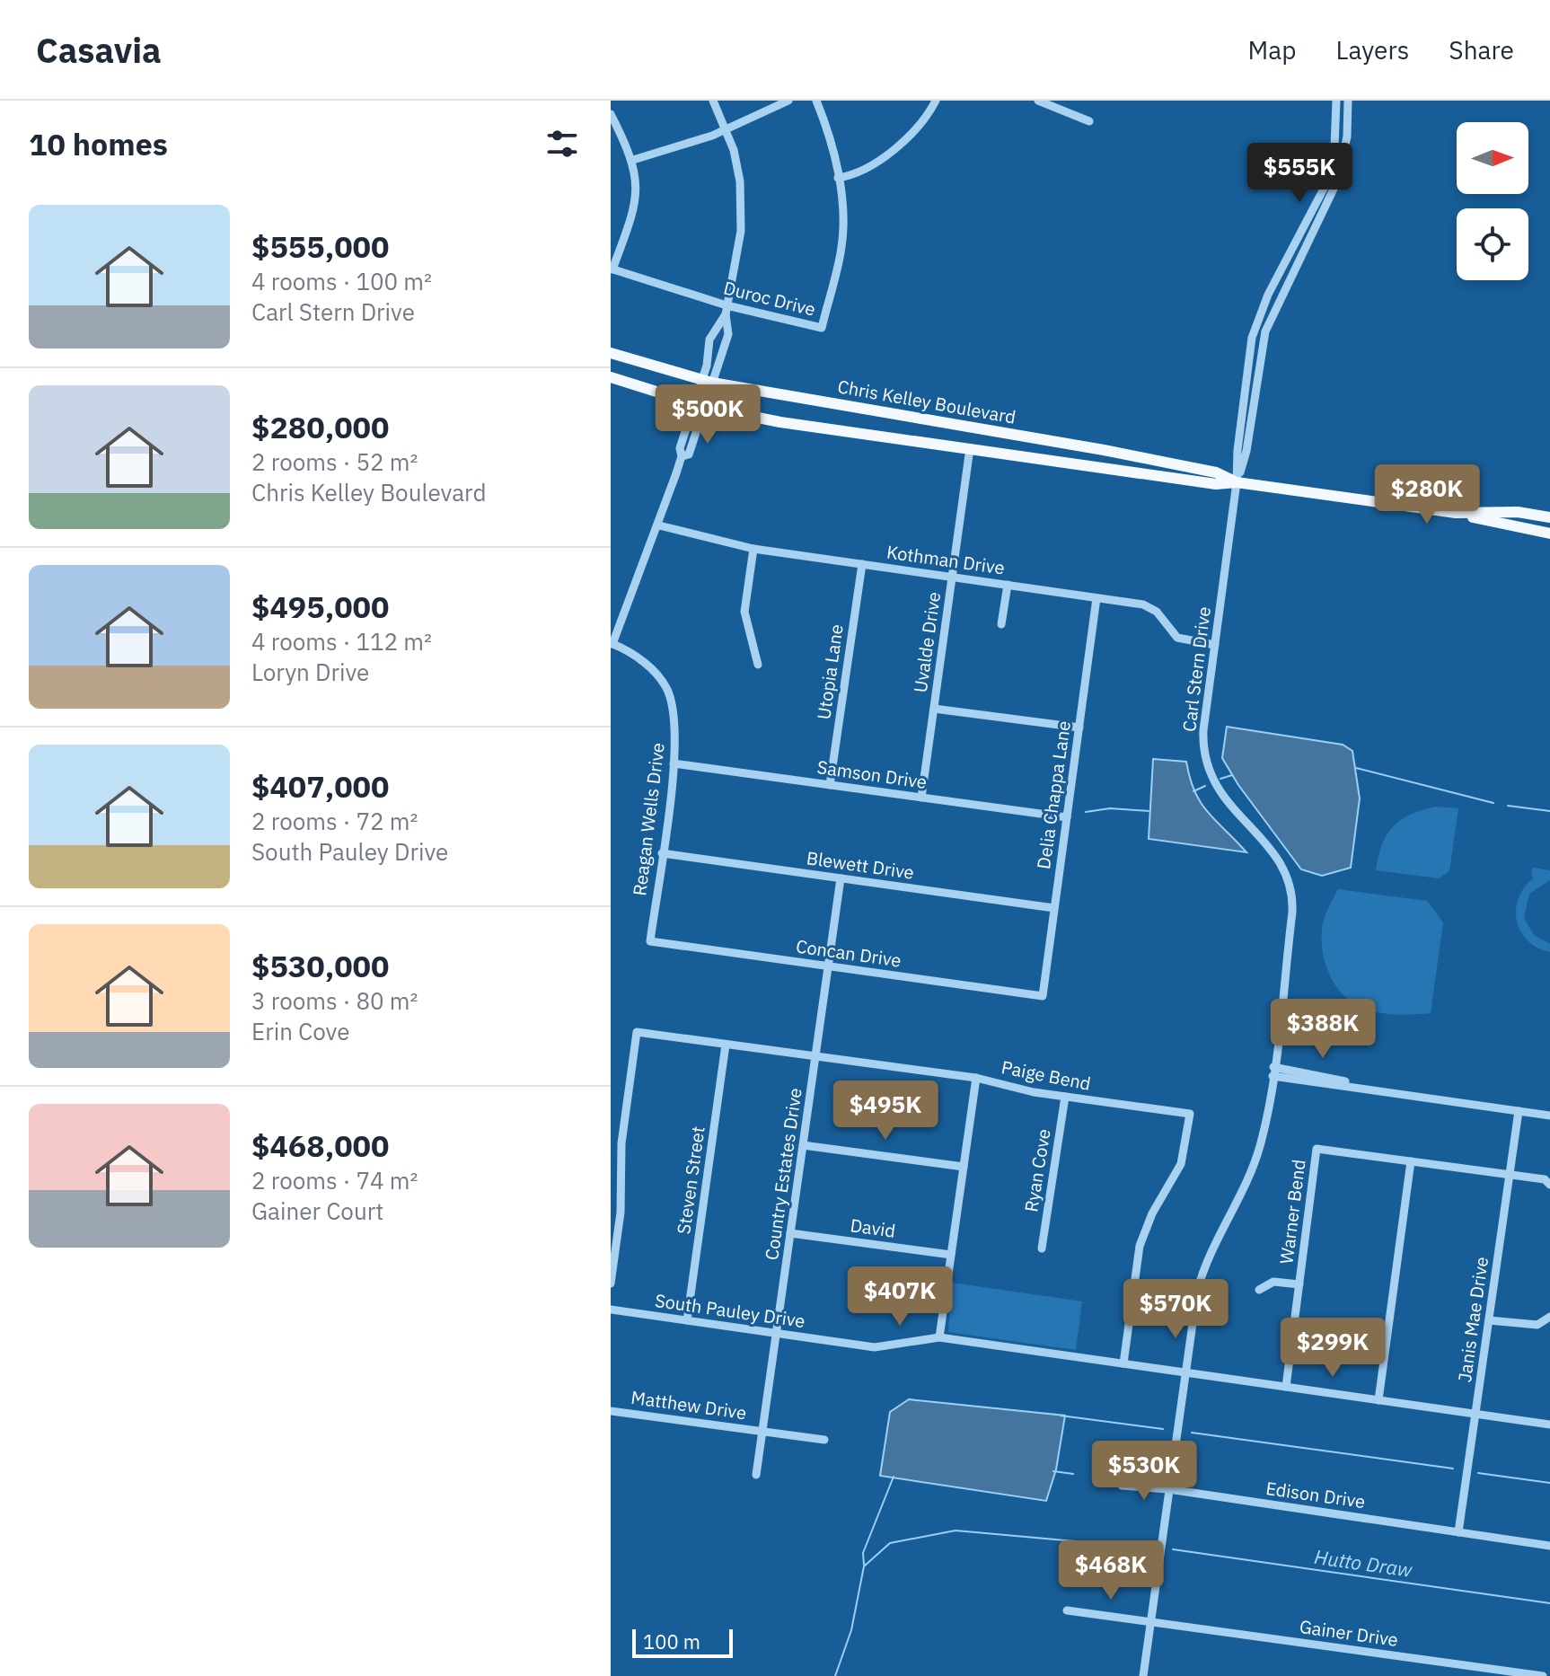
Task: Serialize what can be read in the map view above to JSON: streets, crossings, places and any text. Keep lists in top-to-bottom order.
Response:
{
  "streets": {
    "main road": ["Chris Kelley Boulevard"],
    "street": [
      "Duroc Drive",
      "Kothman Drive",
      "Uvalde Drive",
      "Carl Stern Drive",
      "Utopia Lane",
      "Samson Drive",
      "Delia Chappa Lane",
      "Reagan Wells Drive",
      "Blewett Drive",
      "Concan Drive",
      "Paige Bend",
      "Ryan Cove",
      "Country Estates Drive",
      "Steven Street",
      "Warner Bend",
      "David",
      "South Pauley Drive",
      "Janis Mae Drive",
      "Matthew Drive",
      "Edison Drive",
      "Gainer Drive"
    ]
  },
  "crossings": [
    ["Chris Kelley Boulevard", "Uvalde Drive"],
    ["Chris Kelley Boulevard", "Carl Stern Drive"],
    ["Kothman Drive", "Uvalde Drive"],
    ["Kothman Drive", "Carl Stern Drive"],
    ["Kothman Drive", "Utopia Lane"],
    ["Kothman Drive", "Delia Chappa Lane"],
    ["Uvalde Drive", "Samson Drive"],
    ["Carl Stern Drive", "South Pauley Drive"],
    ["Carl Stern Drive", "Edison Drive"],
    ["Carl Stern Drive", "Gainer Drive"],
    ["Utopia Lane", "Samson Drive"],
    ["Samson Drive", "Delia Chappa Lane"],
    ["Samson Drive", "Reagan Wells Drive"],
    ["Delia Chappa Lane", "Blewett Drive"],
    ["Delia Chappa Lane", "Concan Drive"],
    ["Reagan Wells Drive", "Blewett Drive"],
    ["Reagan Wells Drive", "Concan Drive"],
    ["Blewett Drive", "Country Estates Drive"],
    ["Concan Drive", "Country Estates Drive"],
    ["Paige Bend", "Ryan Cove"],
    ["Paige Bend", "Country Estates Drive"],
    ["Paige Bend", "Steven Street"],
    ["Paige Bend", "South Pauley Drive"],
    ["Country Estates Drive", "David"],
    ["Country Estates Drive", "South Pauley Drive"],
    ["Country Estates Drive", "Matthew Drive"],
    ["Steven Street", "South Pauley Drive"],
    ["Warner Bend", "South Pauley Drive"],
    ["Warner Bend", "Janis Mae Drive"],
    ["South Pauley Drive", "Janis Mae Drive"],
    ["Janis Mae Drive", "Edison Drive"]
  ],
  "water": ["Hutto Draw"],
  "scale_bar": "100 m",
  "north": "right",
  "page": {
    "header": "Casavia",
    "nav": ["Map", "Layers", "Share"],
    "heading": "10 homes",
    "price": [
      "$555K",
      "$500K",
      "$280K",
      "$388K",
      "$495K",
      "$407K",
      "$570K",
      "$299K",
      "$530K",
      "$468K"
    ],
    "list": [
      {
        "name": "$555,000",
        "note": "4 rooms · 100 m² · Carl Stern Drive"
      },
      {
        "name": "$280,000",
        "note": "2 rooms · 52 m² · Chris Kelley Boulevard"
      },
      {
        "name": "$495,000",
        "note": "4 rooms · 112 m² · Loryn Drive"
      },
      {
        "name": "$407,000",
        "note": "2 rooms · 72 m² · South Pauley Drive"
      },
      {
        "name": "$530,000",
        "note": "3 rooms · 80 m² · Erin Cove"
      },
      {
        "name": "$468,000",
        "note": "2 rooms · 74 m² · Gainer Court"
      }
    ],
    "scale": "100 m"
  }
}
